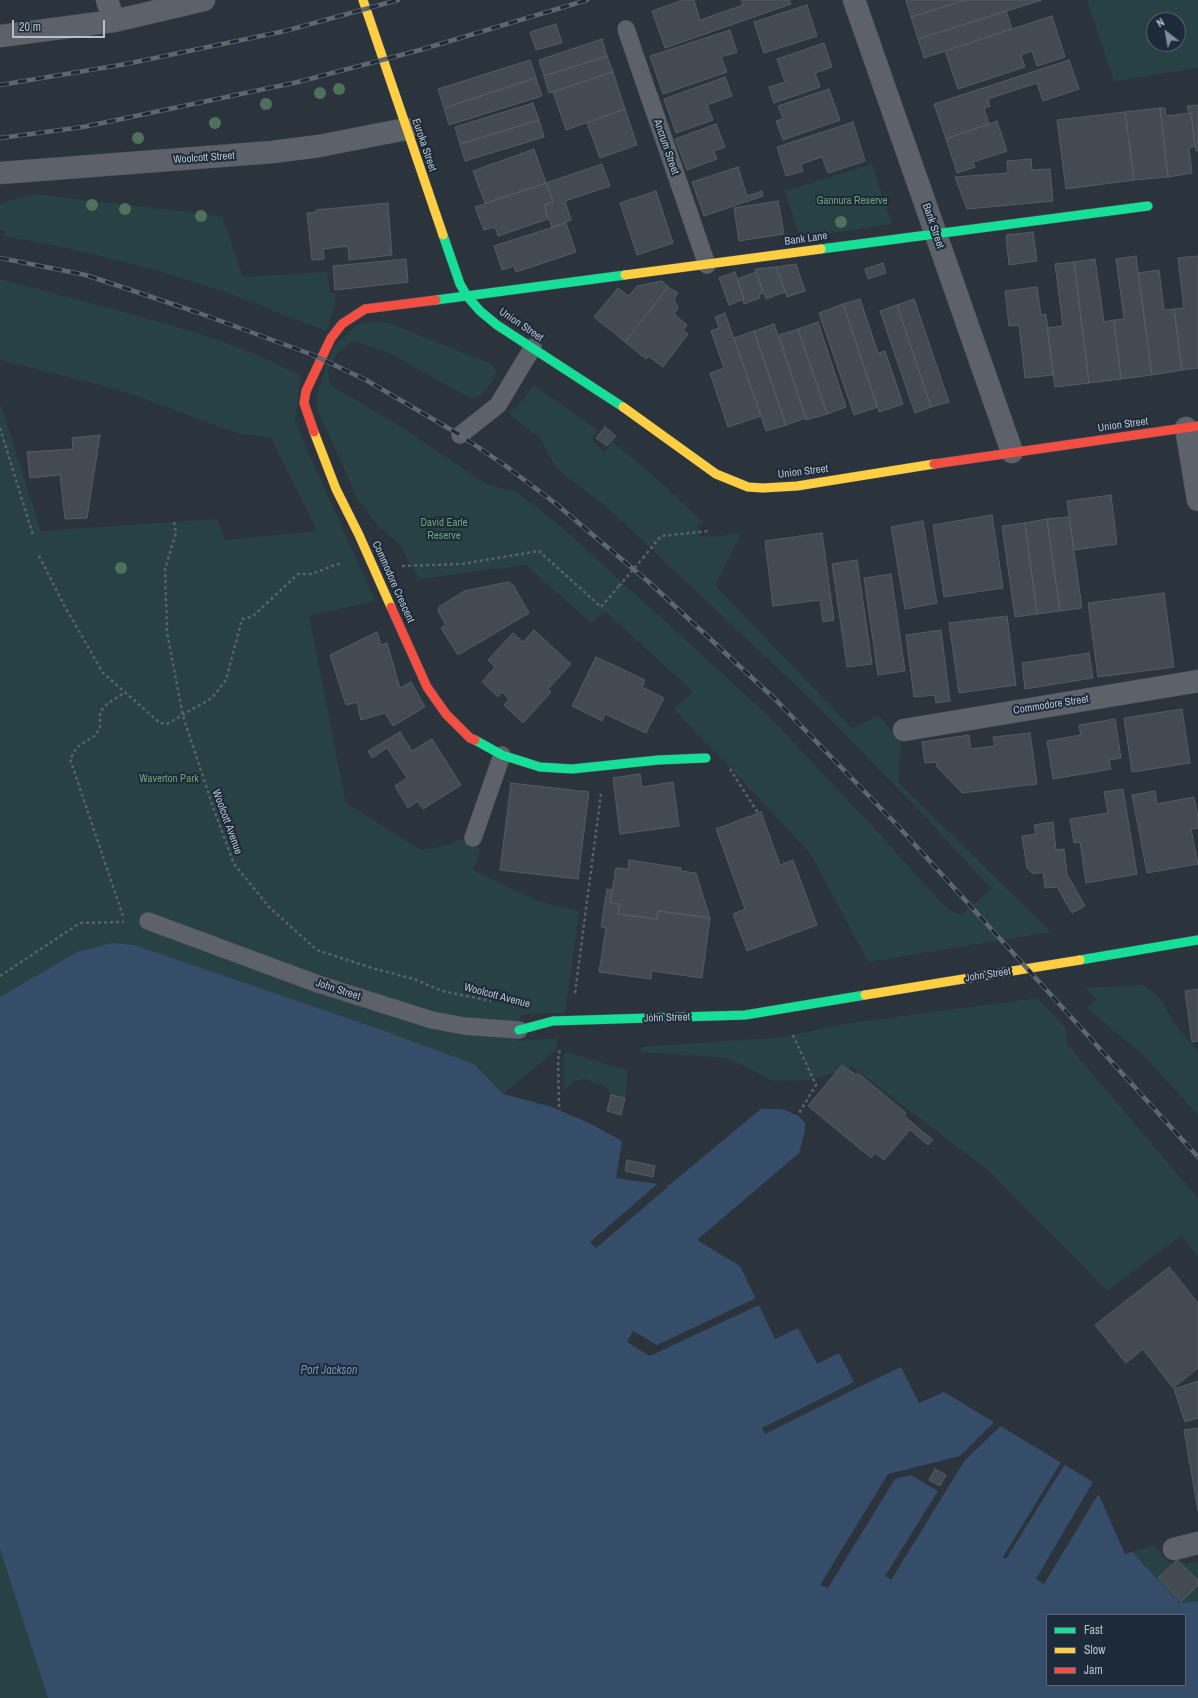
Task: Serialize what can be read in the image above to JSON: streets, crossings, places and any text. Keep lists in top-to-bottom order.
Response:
{
  "streets": {
    "street": [
      "Euroka Street",
      "Woolcott Street",
      "Bank Street",
      "Bank Lane",
      "Union Street",
      "Commodore Crescent",
      "Commodore Street",
      "John Street"
    ],
    "lane": ["Ancrum Street"],
    "path": ["Woolcott Avenue"]
  },
  "crossings": [
    ["Euroka Street", "Woolcott Street"],
    ["Euroka Street", "Bank Lane"],
    ["Euroka Street", "Union Street"],
    ["Euroka Street", "Commodore Crescent"],
    ["Ancrum Street", "Bank Lane"],
    ["Bank Street", "Bank Lane"],
    ["Bank Street", "Union Street"],
    ["Bank Lane", "Union Street"],
    ["Bank Lane", "Commodore Crescent"],
    ["Union Street", "Commodore Crescent"]
  ],
  "water": ["Port Jackson"],
  "parks": ["Gannura Reserve", "David Earle Reserve", "Waverton Park"],
  "legend": ["Fast", "Slow", "Jam"],
  "scale_bar": "20 m",
  "north": "top left"
}
